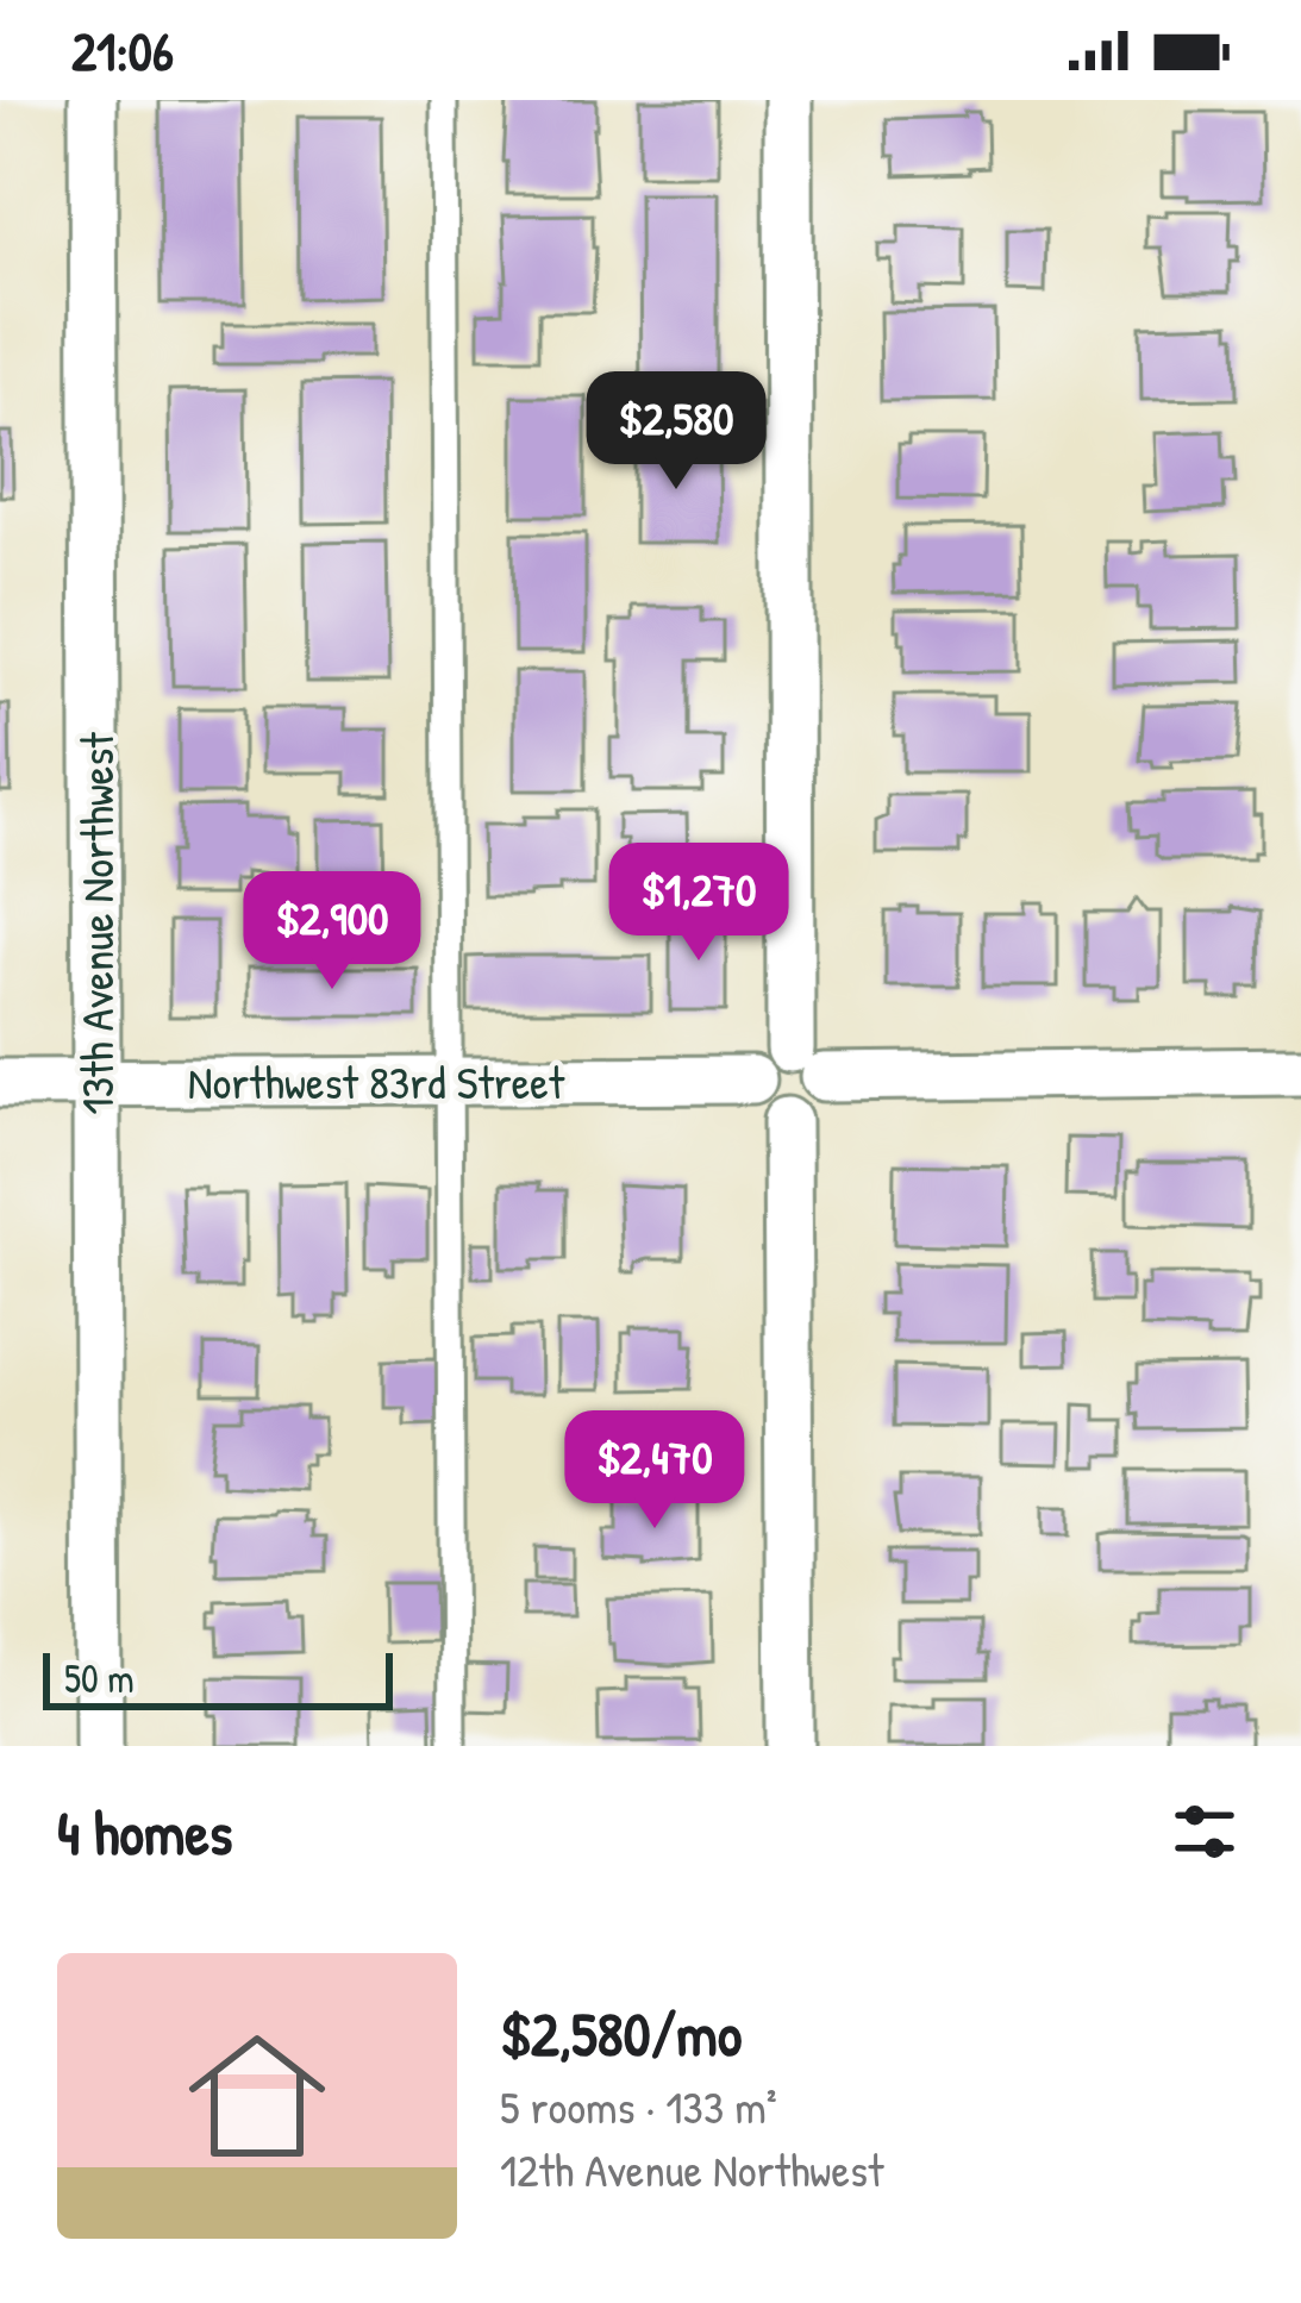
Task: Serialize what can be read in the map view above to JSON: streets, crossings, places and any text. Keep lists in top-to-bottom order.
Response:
{
  "streets": {
    "street": ["13th Avenue Northwest", "Northwest 83rd Street"]
  },
  "crossings": [
    ["13th Avenue Northwest", "Northwest 83rd Street"]
  ],
  "scale_bar": "50 m",
  "page": {
    "status": "21:06",
    "price": [
      "$2,580",
      "$1,270",
      "$2,900",
      "$2,470"
    ],
    "scale": "50 m",
    "heading": "4 homes",
    "list": [
      {
        "name": "$2,580/mo",
        "note": "5 rooms · 133 m² · 12th Avenue Northwest"
      }
    ]
  }
}
